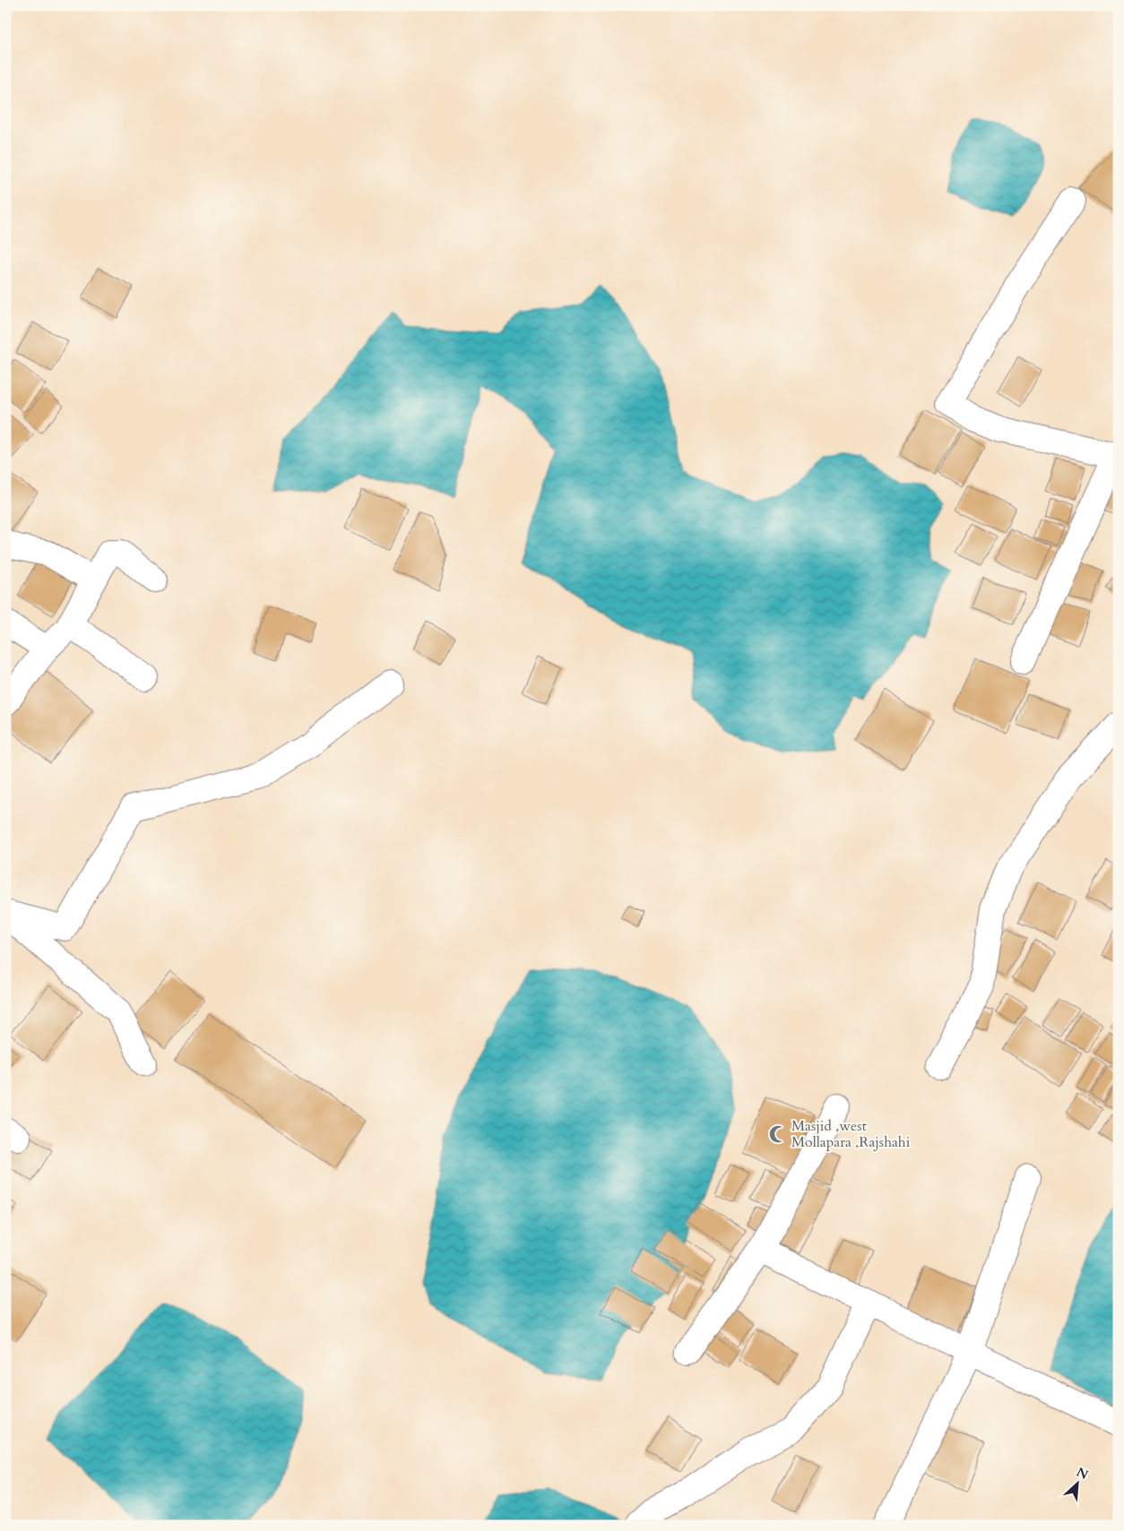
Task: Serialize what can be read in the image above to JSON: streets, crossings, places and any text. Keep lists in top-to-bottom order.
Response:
{
  "places": {
    "mosque": ["Masjid ,west Mollapara ,Rajshahi"]
  },
  "north": "top right"
}
